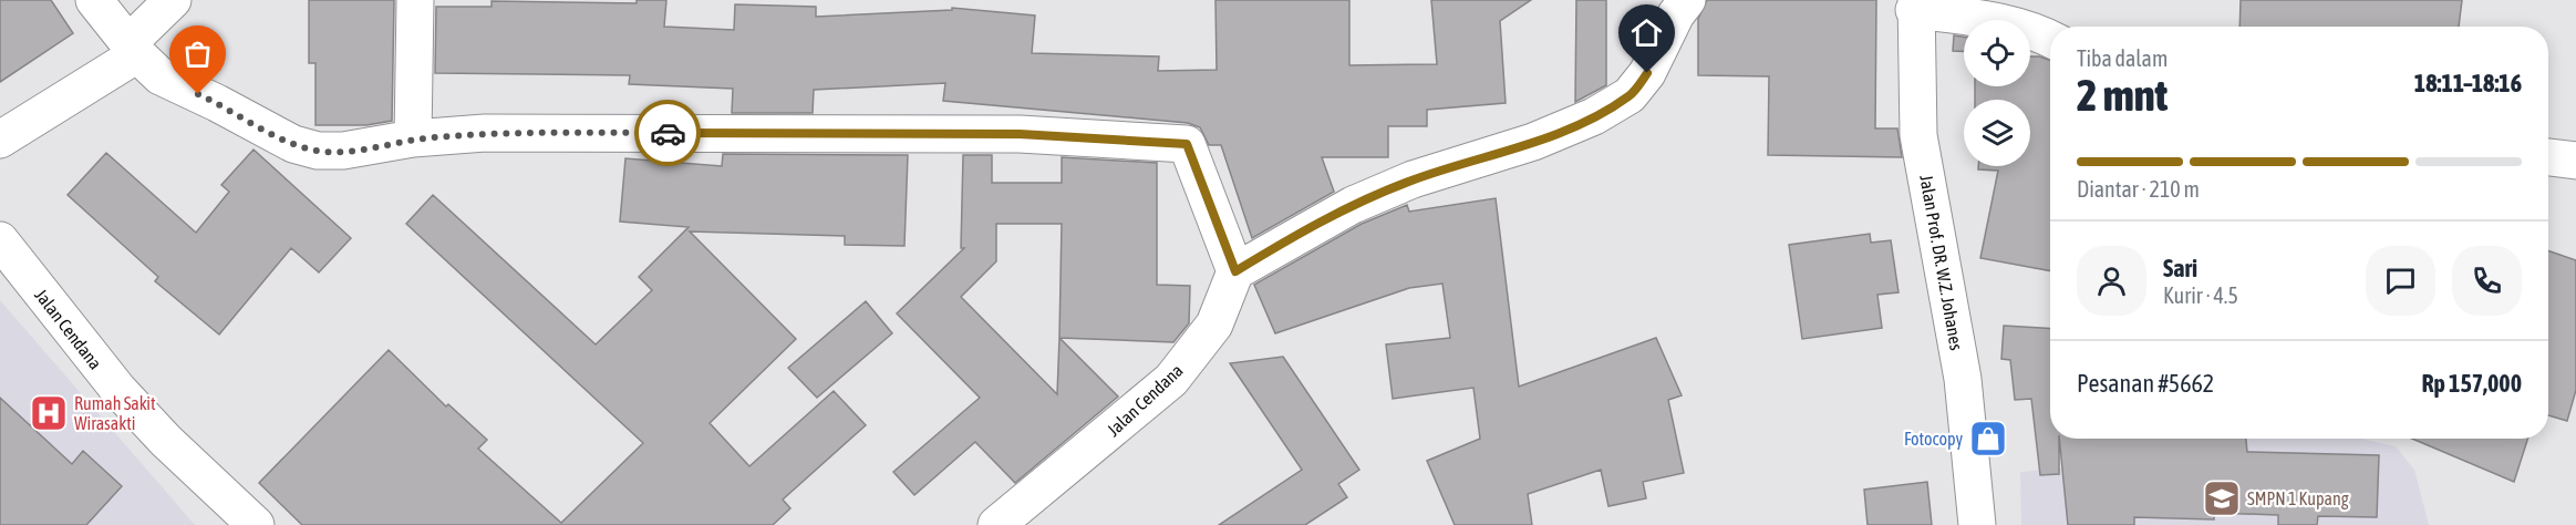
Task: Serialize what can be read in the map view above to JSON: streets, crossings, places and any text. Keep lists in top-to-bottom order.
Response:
{
  "streets": {
    "street": ["Jalan Prof. DR. W.Z. Johanes", "Jalan Cendana"]
  },
  "places": {
    "hospital": ["Rumah Sakit Wirasakti"],
    "shop": ["Fotocopy"],
    "school or university": ["SMPN 1 Kupang"]
  },
  "page": {
    "heading": ["2 mnt", "Tiba dalam", "18:11–18:16"],
    "panel": [
      "Sari",
      "Kurir · 4.5",
      "Pesanan #5662",
      "Rp 157,000"
    ],
    "bar": "Diantar · 210 m"
  }
}
